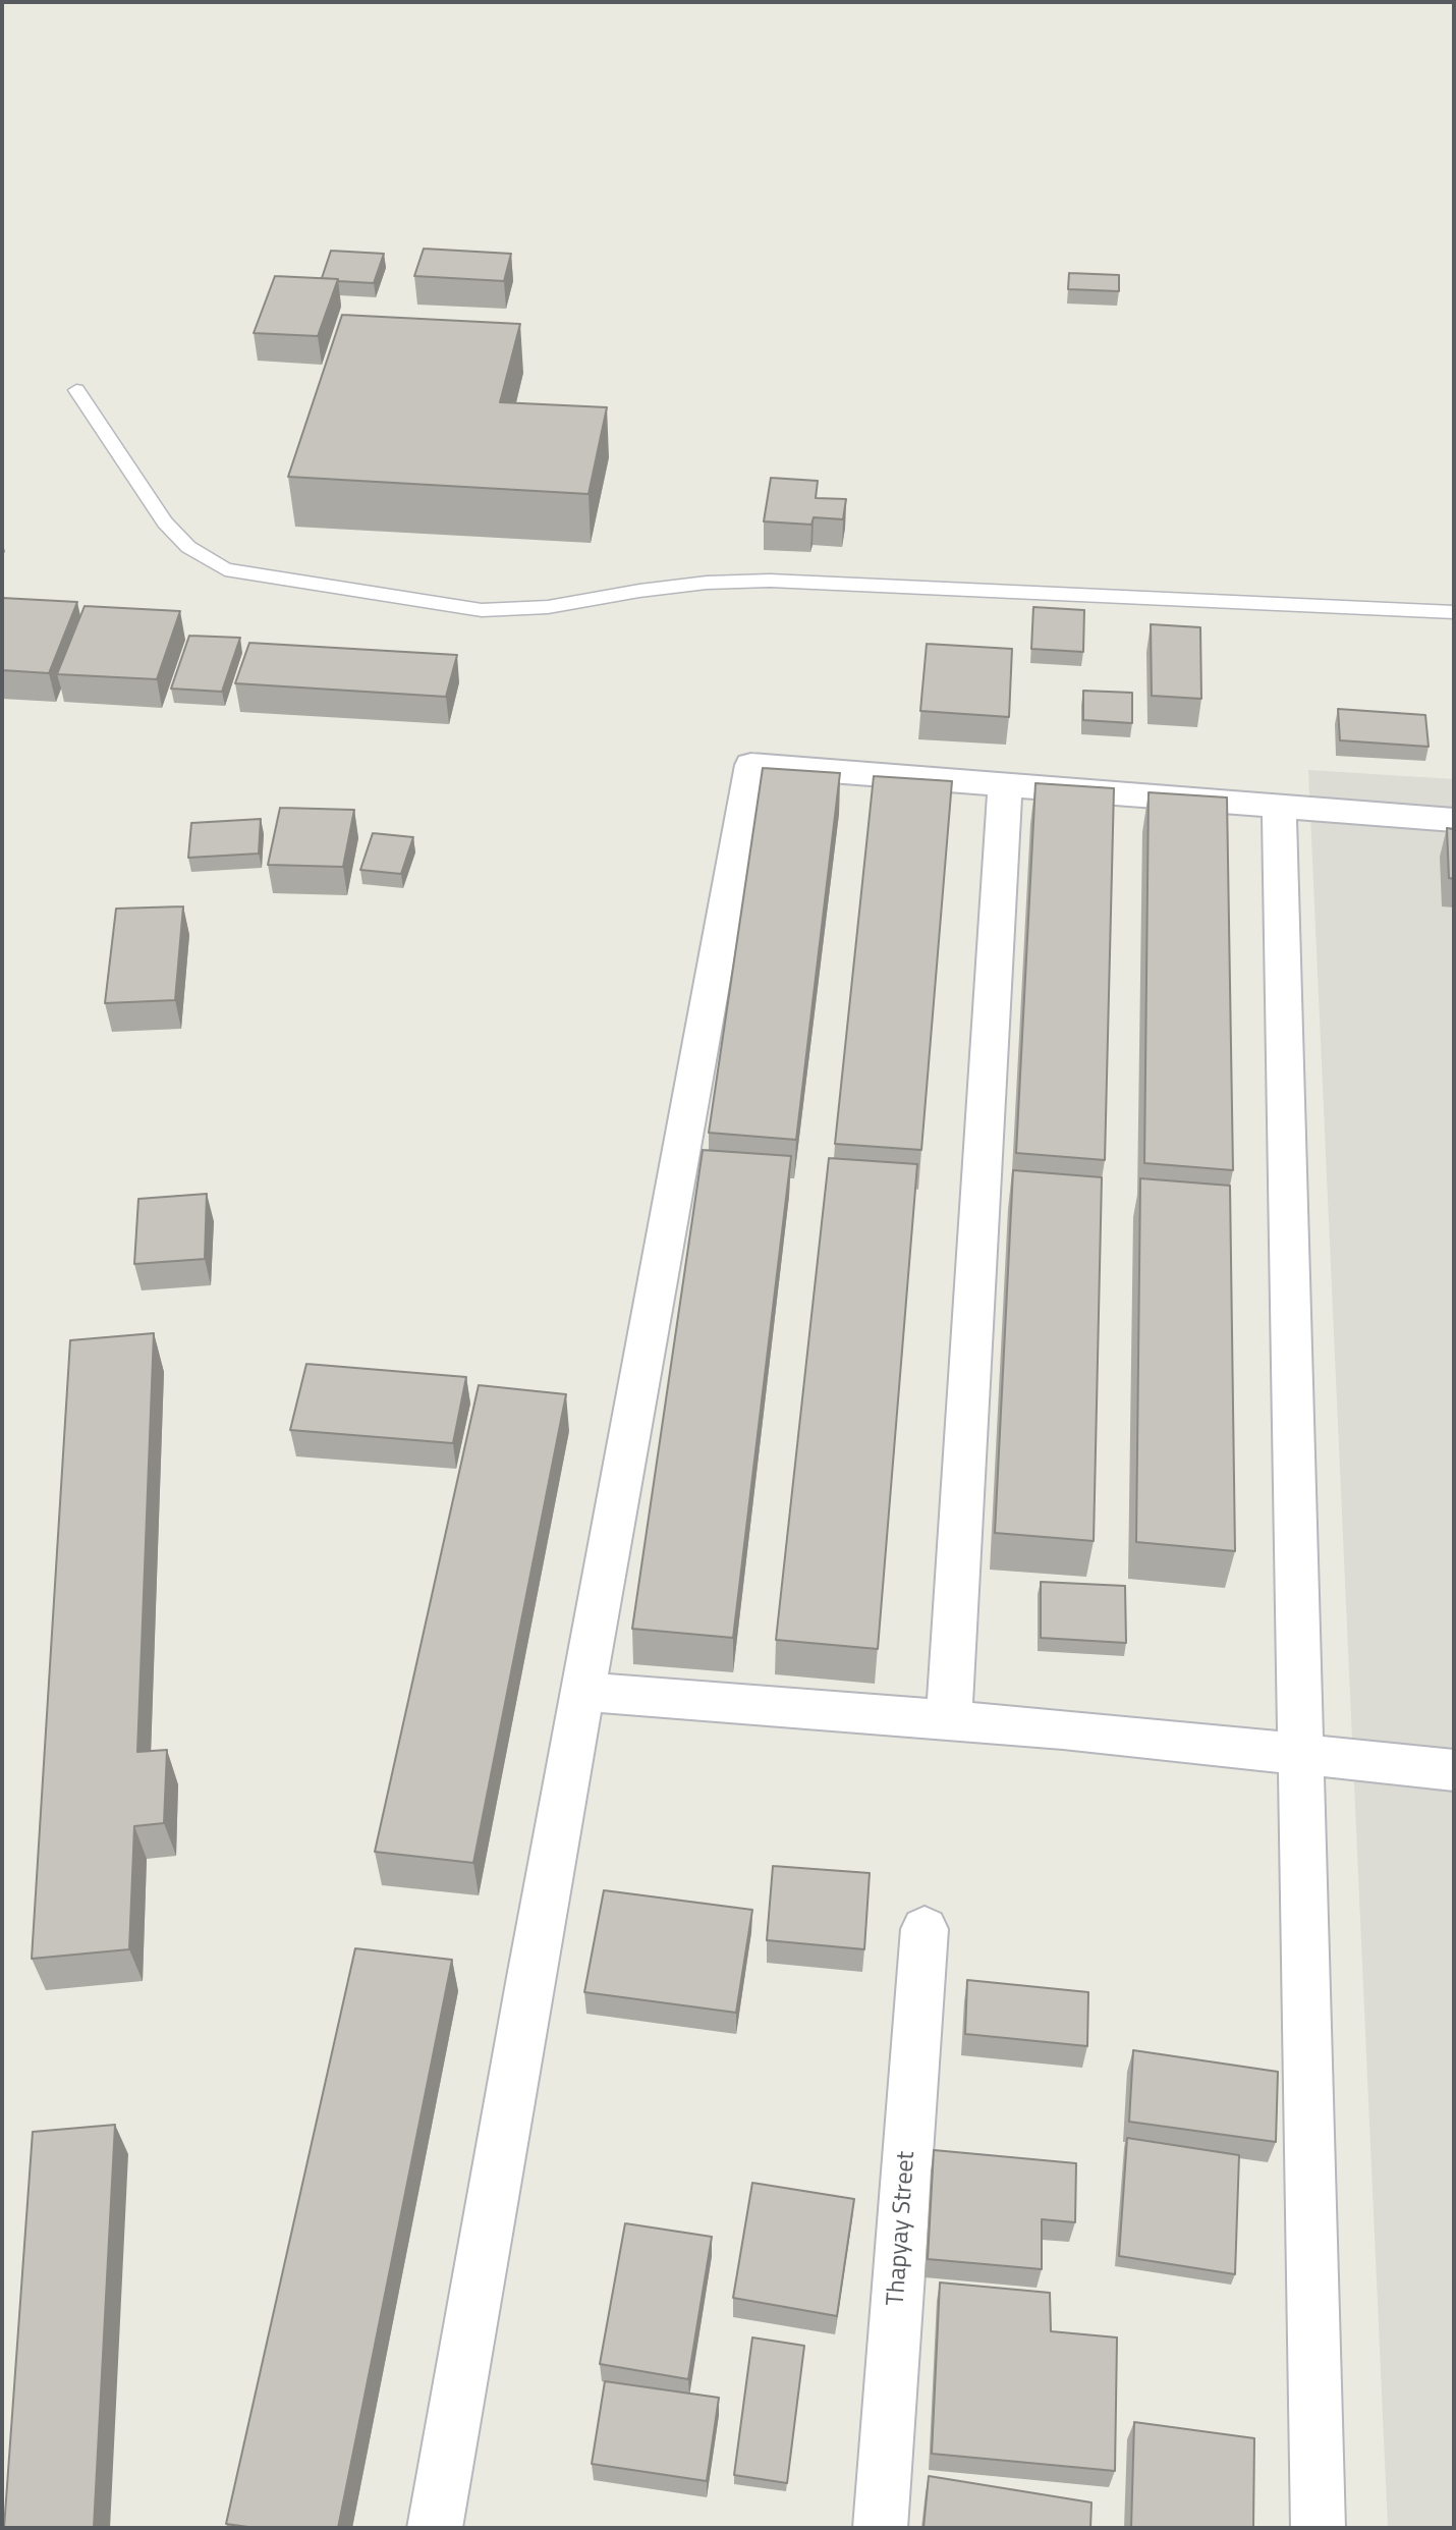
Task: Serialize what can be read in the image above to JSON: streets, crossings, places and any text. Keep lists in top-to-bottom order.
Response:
{
  "streets": {
    "street": ["Thapyay Street"]
  }
}
